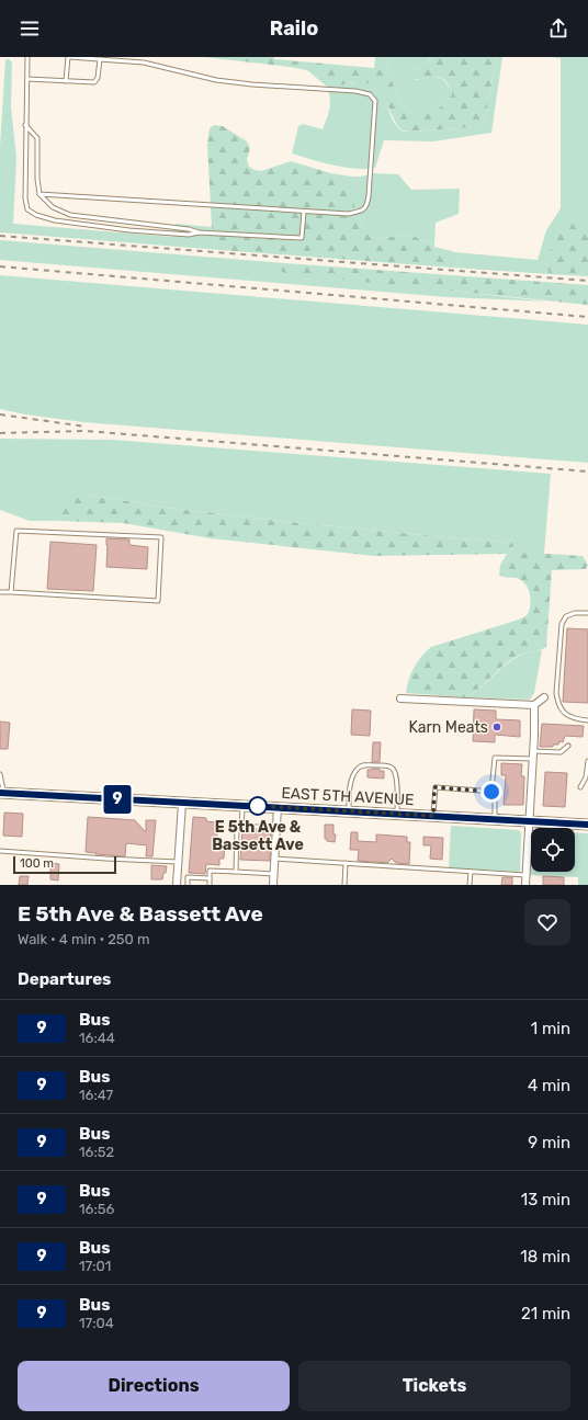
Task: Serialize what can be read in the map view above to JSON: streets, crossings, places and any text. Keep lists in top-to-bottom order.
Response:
{
  "streets": {
    "main road": ["EAST 5TH AVENUE"]
  },
  "places": ["Karn Meats", "E 5th Ave & Bassett Ave"],
  "lines": ["bus line 9"],
  "scale_bar": "100 m",
  "page": {
    "header": "Railo",
    "on_map": "9",
    "scale": "100 m",
    "heading": [
      ["E 5th Ave & Bassett Ave", "Walk · 4 min · 250 m"],
      "Departures"
    ],
    "list": [
      {
        "mark": "9",
        "name": "Bus",
        "note": "16:44",
        "value": "1 min"
      },
      {
        "mark": "9",
        "name": "Bus",
        "note": "16:47",
        "value": "4 min"
      },
      {
        "mark": "9",
        "name": "Bus",
        "note": "16:52",
        "value": "9 min"
      },
      {
        "mark": "9",
        "name": "Bus",
        "note": "16:56",
        "value": "13 min"
      },
      {
        "mark": "9",
        "name": "Bus",
        "note": "17:01",
        "value": "18 min"
      },
      {
        "mark": "9",
        "name": "Bus",
        "note": "17:04",
        "value": "21 min"
      }
    ],
    "buttons": ["Directions", "Tickets"]
  }
}
